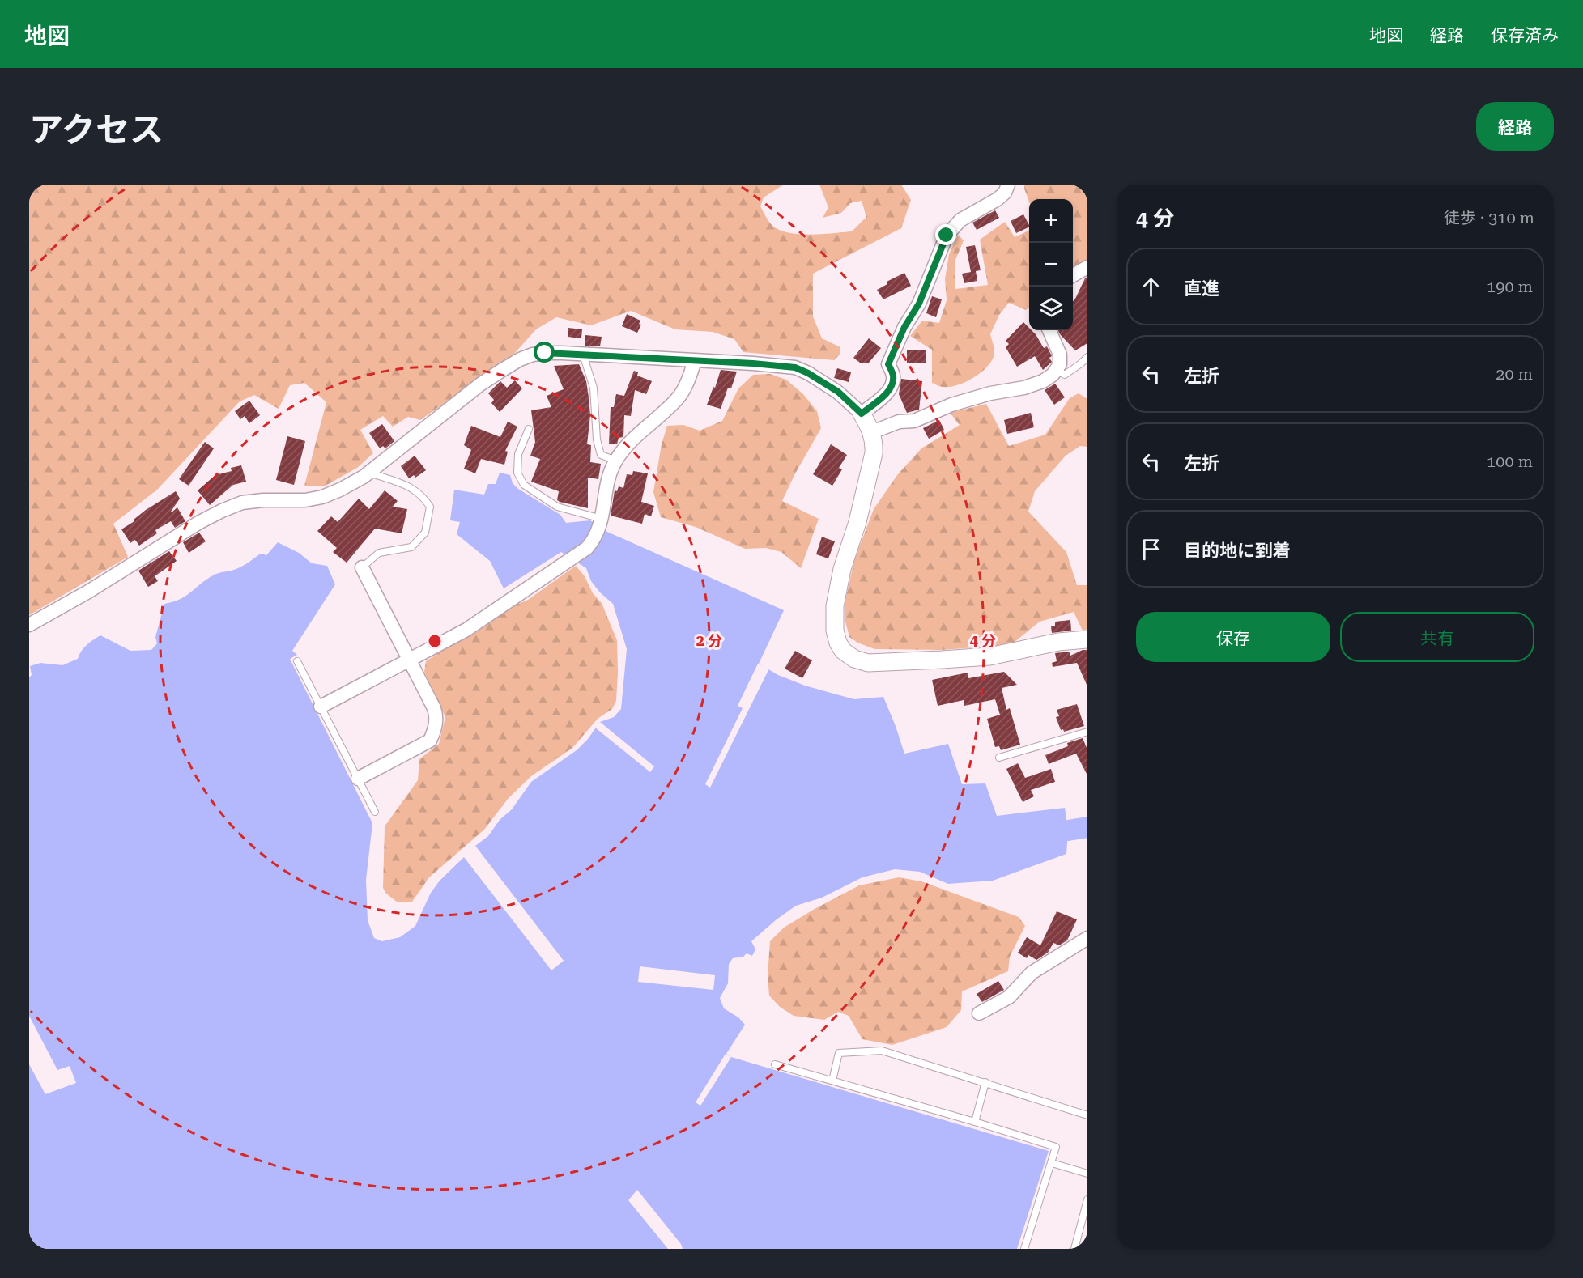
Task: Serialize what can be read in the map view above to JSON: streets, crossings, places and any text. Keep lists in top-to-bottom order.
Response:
{
  "page": {
    "header": "地図",
    "nav": ["地図", "経路", "保存済み"],
    "title": "アクセス",
    "buttons": [
      "経路",
      ["保存", "共有"]
    ],
    "heading": ["4 分", "徒歩 · 310 m"],
    "map_buttons": ["+", "−"],
    "list": [
      ["直進", "190 m"],
      ["左折", "20 m"],
      ["左折", "100 m"],
      "目的地に到着"
    ]
  },
  "rings": ["2 分", "4 分"]
}
